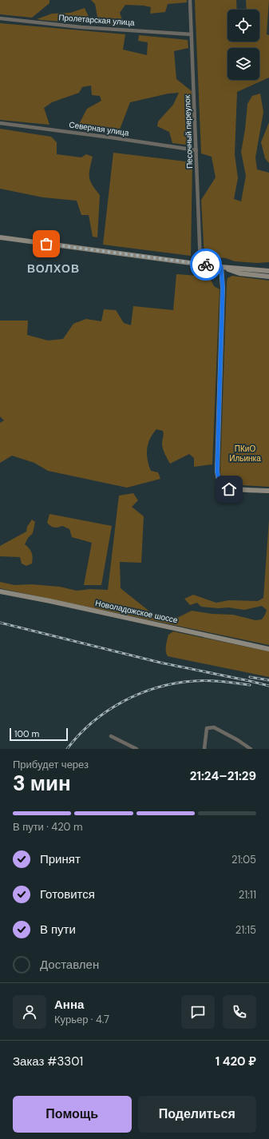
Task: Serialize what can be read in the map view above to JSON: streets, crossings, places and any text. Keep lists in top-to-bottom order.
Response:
{
  "streets": {
    "main road": ["Новоладожское шоссе"],
    "street": ["Пролетарская улица", "Северная улица", "Песочный переулок"]
  },
  "crossings": [
    ["Пролетарская улица", "Песочный переулок"],
    ["Северная улица", "Песочный переулок"]
  ],
  "districts": ["ВОЛХОВ"],
  "parks": ["ПКиО Ильинка"],
  "scale_bar": "100 m",
  "page": {
    "scale": "100 m",
    "heading": ["3 мин", "Прибудет через", "21:24–21:29"],
    "panel": [
      "Анна",
      "Курьер · 4.7",
      "Заказ #3301",
      "1 420 ₽"
    ],
    "bar": "В пути · 420 m",
    "list": [
      ["Принят", "21:05"],
      ["Готовится", "21:11"],
      ["В пути", "21:15"],
      "Доставлен"
    ],
    "buttons": ["Помощь", "Поделиться"]
  }
}
